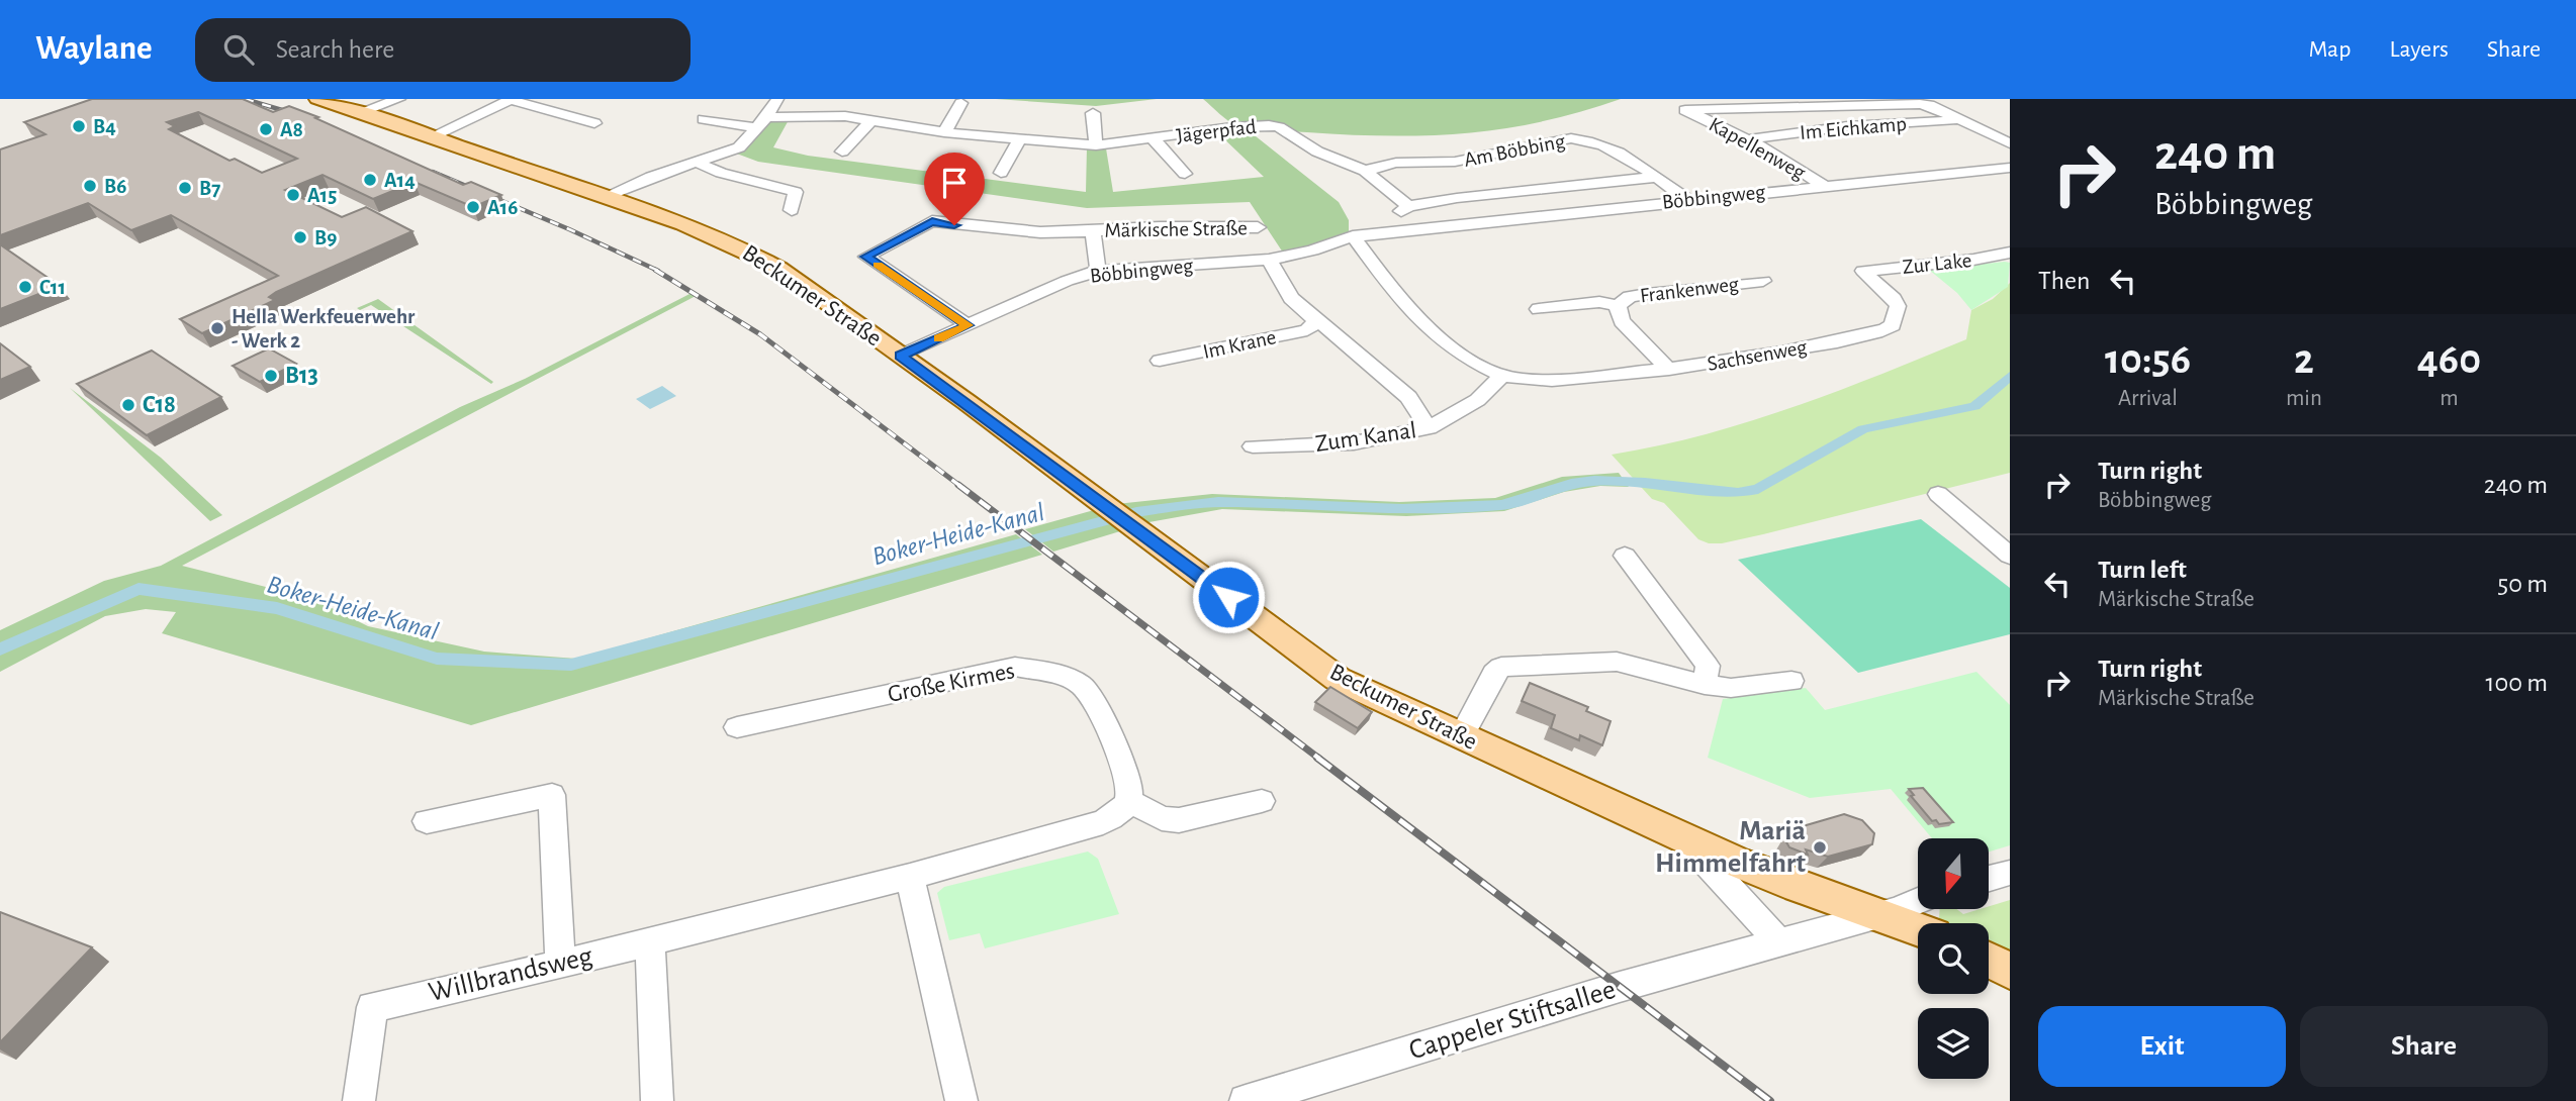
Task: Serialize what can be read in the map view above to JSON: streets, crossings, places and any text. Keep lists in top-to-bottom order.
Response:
{
  "streets": {
    "main road": ["Beckumer Straße"],
    "street": [
      "Im Eichkamp",
      "Jägerpfad",
      "Kapellenweg",
      "Am Böbbing",
      "Böbbingweg",
      "Märkische Straße",
      "Zur Lake",
      "Frankenweg",
      "Im Krane",
      "Sachsenweg",
      "Zum Kanal",
      "Große Kirmes",
      "Willbrandsweg",
      "Cappeler Stiftsallee"
    ]
  },
  "crossings": [
    ["Im Eichkamp", "Kapellenweg"],
    ["Jägerpfad", "Am Böbbing"],
    ["Kapellenweg", "Böbbingweg"],
    ["Am Böbbing", "Böbbingweg"],
    ["Böbbingweg", "Märkische Straße"],
    ["Böbbingweg", "Beckumer Straße"],
    ["Böbbingweg", "Im Krane"],
    ["Zur Lake", "Sachsenweg"],
    ["Frankenweg", "Sachsenweg"],
    ["Beckumer Straße", "Cappeler Stiftsallee"],
    ["Im Krane", "Zum Kanal"]
  ],
  "water": ["Boker-Heide-Kanal"],
  "places": [
    "B4",
    "A8",
    "A14",
    "B6",
    "B7",
    "A15",
    "A16",
    "B9",
    "C11",
    "Hella Werkfeuerwehr - Werk 2",
    "B13",
    "C18",
    "Mariä Himmelfahrt"
  ],
  "north": "bottom",
  "page": {
    "header": "Waylane",
    "search": "Search here",
    "nav": ["Map", "Layers", "Share"],
    "turn": ["240 m", "Böbbingweg"],
    "then": "Then",
    "eta": [
      "10:56",
      "Arrival",
      "2",
      "min",
      "460",
      "m"
    ],
    "list": [
      {
        "name": "Turn right",
        "note": "Böbbingweg",
        "value": "240 m"
      },
      {
        "name": "Turn left",
        "note": "Märkische Straße",
        "value": "50 m"
      },
      {
        "name": "Turn right",
        "note": "Märkische Straße",
        "value": "100 m"
      }
    ],
    "buttons": ["Exit", "Share"]
  }
}
